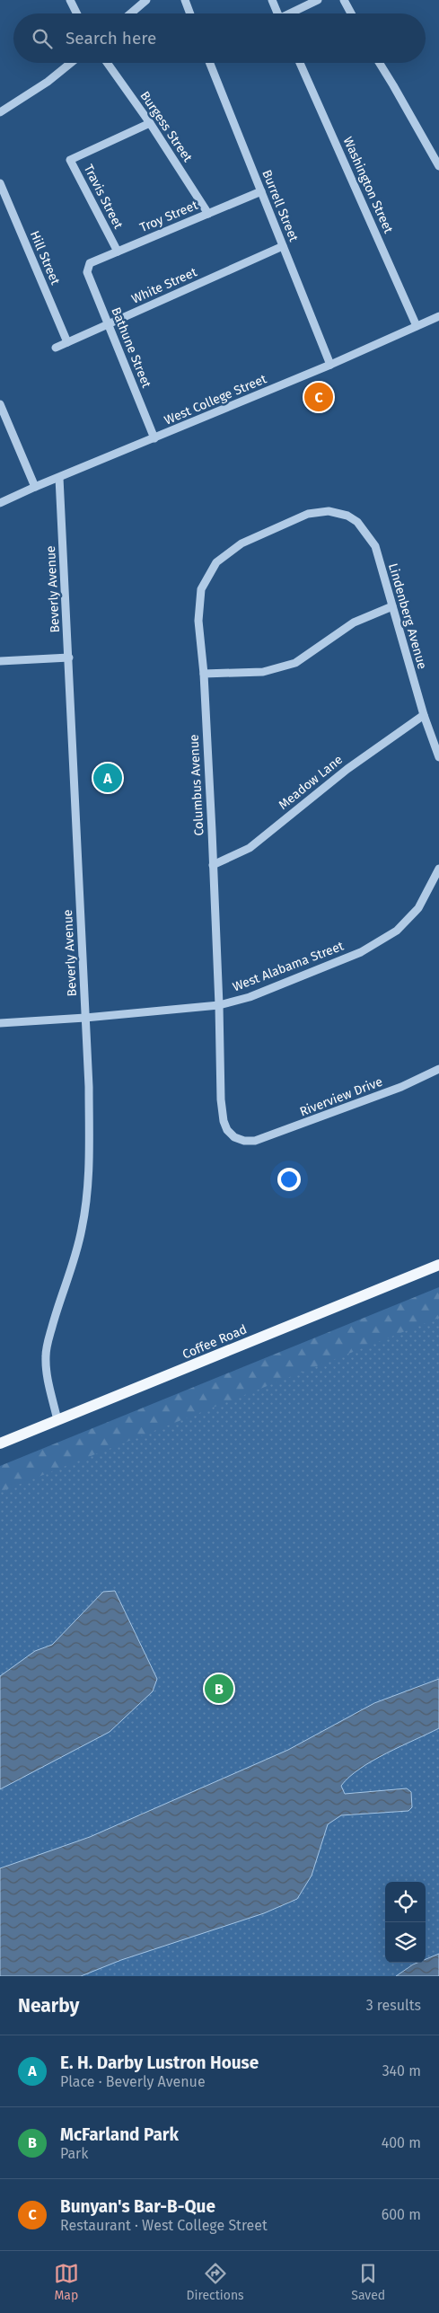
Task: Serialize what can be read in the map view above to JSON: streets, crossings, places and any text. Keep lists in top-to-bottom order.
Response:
{
  "streets": {
    "main road": ["Coffee Road"],
    "street": [
      "Burgess Street",
      "Washington Street",
      "Travis Street",
      "Burrell Street",
      "Troy Street",
      "Hill Street",
      "White Street",
      "Bathune Street",
      "West College Street",
      "Beverly Avenue",
      "Lindenberg Avenue",
      "Meadow Lane",
      "Columbus Avenue",
      "West Alabama Street",
      "Riverview Drive"
    ]
  },
  "crossings": [
    ["Burgess Street", "Travis Street"],
    ["Burgess Street", "Troy Street"],
    ["Washington Street", "West College Street"],
    ["Travis Street", "Troy Street"],
    ["Burrell Street", "Troy Street"],
    ["Burrell Street", "White Street"],
    ["Burrell Street", "West College Street"],
    ["Troy Street", "Bathune Street"],
    ["Hill Street", "White Street"],
    ["White Street", "Bathune Street"],
    ["Bathune Street", "West College Street"],
    ["West College Street", "Beverly Avenue"],
    ["Beverly Avenue", "West Alabama Street"],
    ["Beverly Avenue", "Coffee Road"],
    ["Lindenberg Avenue", "Meadow Lane"],
    ["Lindenberg Avenue", "Columbus Avenue"],
    ["Meadow Lane", "Columbus Avenue"],
    ["Columbus Avenue", "West Alabama Street"],
    ["Columbus Avenue", "Riverview Drive"]
  ],
  "page": {
    "search": "Search here",
    "pins": ["C", "A", "B"],
    "heading": ["Nearby", "3 results"],
    "list": [
      {
        "mark": "A",
        "name": "E. H. Darby Lustron House",
        "note": "Place · Beverly Avenue",
        "value": "340 m"
      },
      {
        "mark": "B",
        "name": "McFarland Park",
        "note": "Park",
        "value": "400 m"
      },
      {
        "mark": "C",
        "name": "Bunyan's Bar-B-Que",
        "note": "Restaurant · West College Street",
        "value": "600 m"
      }
    ],
    "nav": ["Map", "Directions", "Saved"]
  }
}
